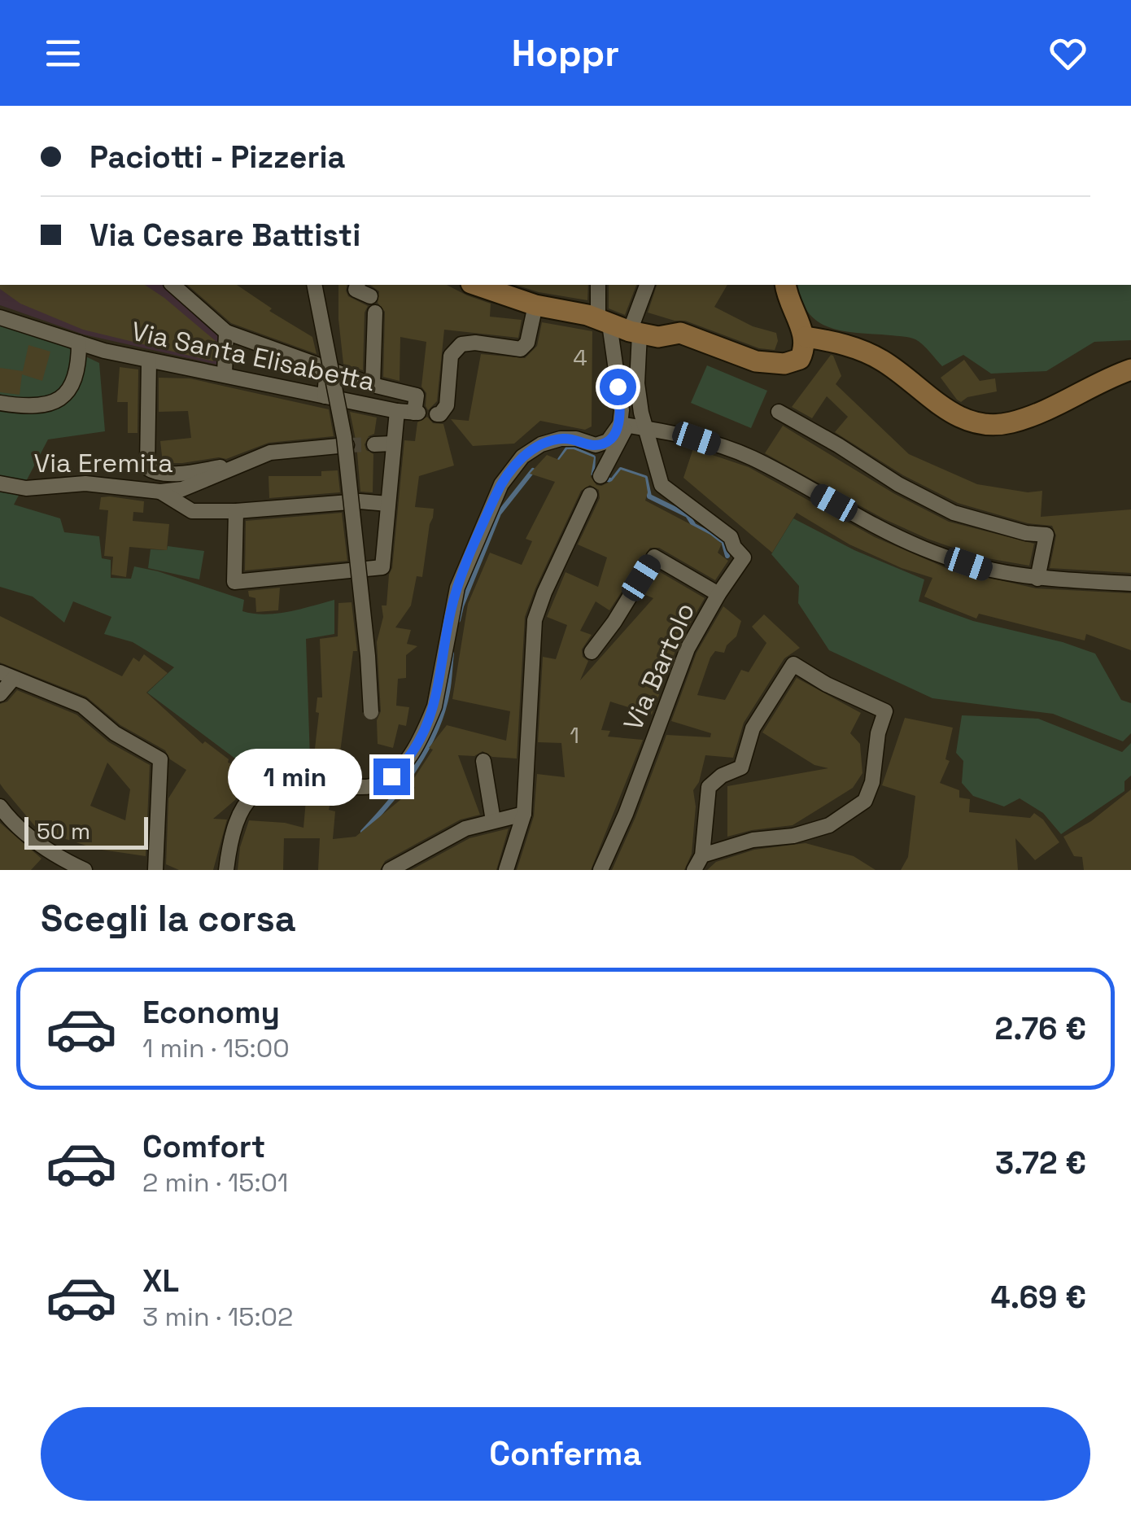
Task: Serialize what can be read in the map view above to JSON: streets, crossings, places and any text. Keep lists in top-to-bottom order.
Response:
{
  "streets": {
    "street": ["Via Santa Elisabetta", "Via Eremita", "Via Bartolo"]
  },
  "house_numbers": ["4", "1"],
  "scale_bar": "50 m",
  "page": {
    "header": "Hoppr",
    "banner": ["Paciotti - Pizzeria", "Via Cesare Battisti"],
    "bubble": "1 min",
    "scale": "50 m",
    "heading": "Scegli la corsa",
    "list": [
      {
        "name": "Economy",
        "note": "1 min · 15:00",
        "value": "2.76 €"
      },
      {
        "name": "Comfort",
        "note": "2 min · 15:01",
        "value": "3.72 €"
      },
      {
        "name": "XL",
        "note": "3 min · 15:02",
        "value": "4.69 €"
      }
    ],
    "buttons": "Conferma"
  }
}
